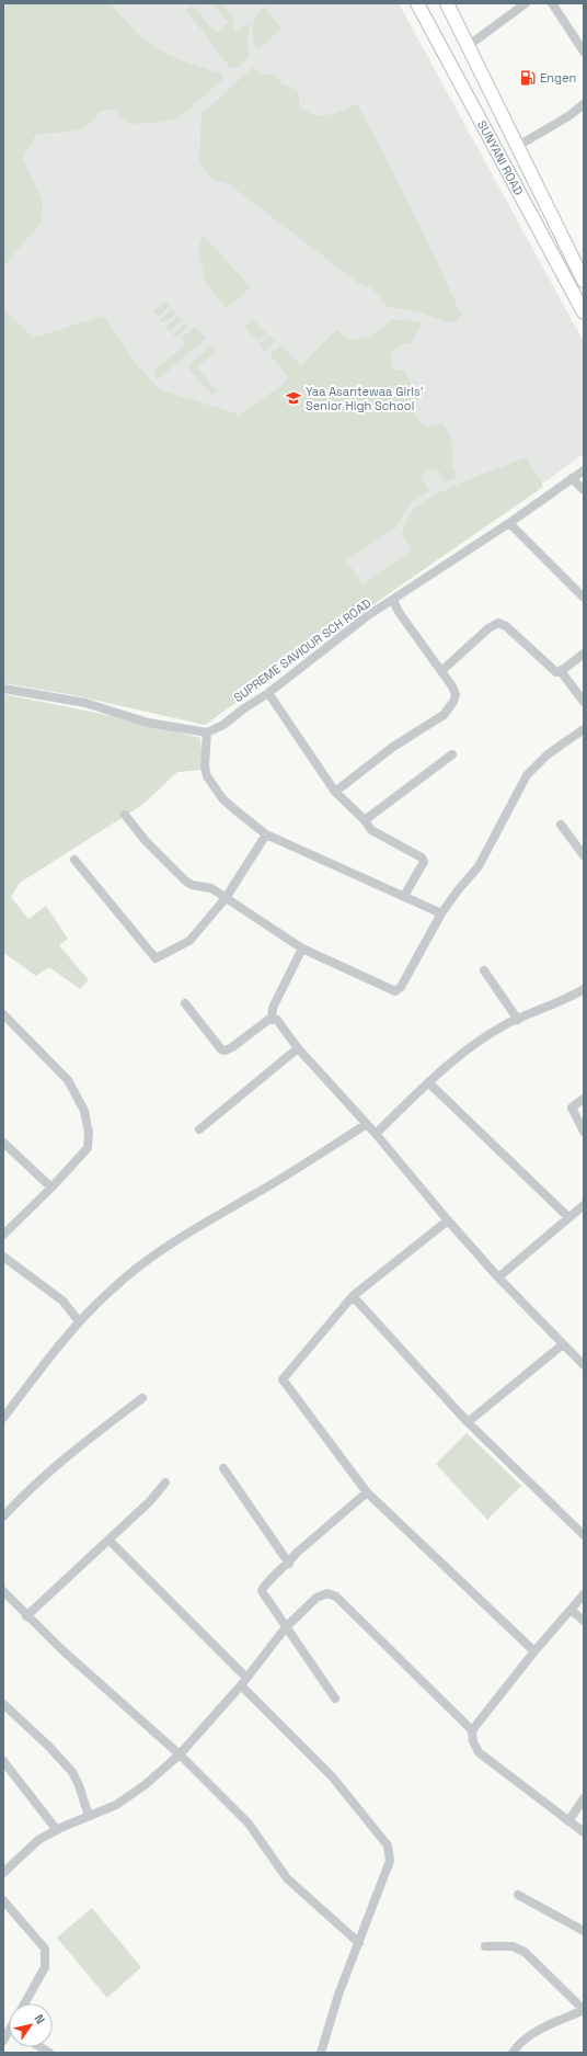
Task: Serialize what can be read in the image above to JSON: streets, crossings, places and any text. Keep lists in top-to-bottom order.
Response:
{
  "streets": {
    "main road": ["SUNYANI ROAD"],
    "street": ["SUPREME SAVIOUR SCH ROAD"]
  },
  "places": {
    "fuel station": ["Engen"],
    "school or university": ["Yaa Asantewaa Girls' Senior High School"]
  },
  "north": "top right"
}
